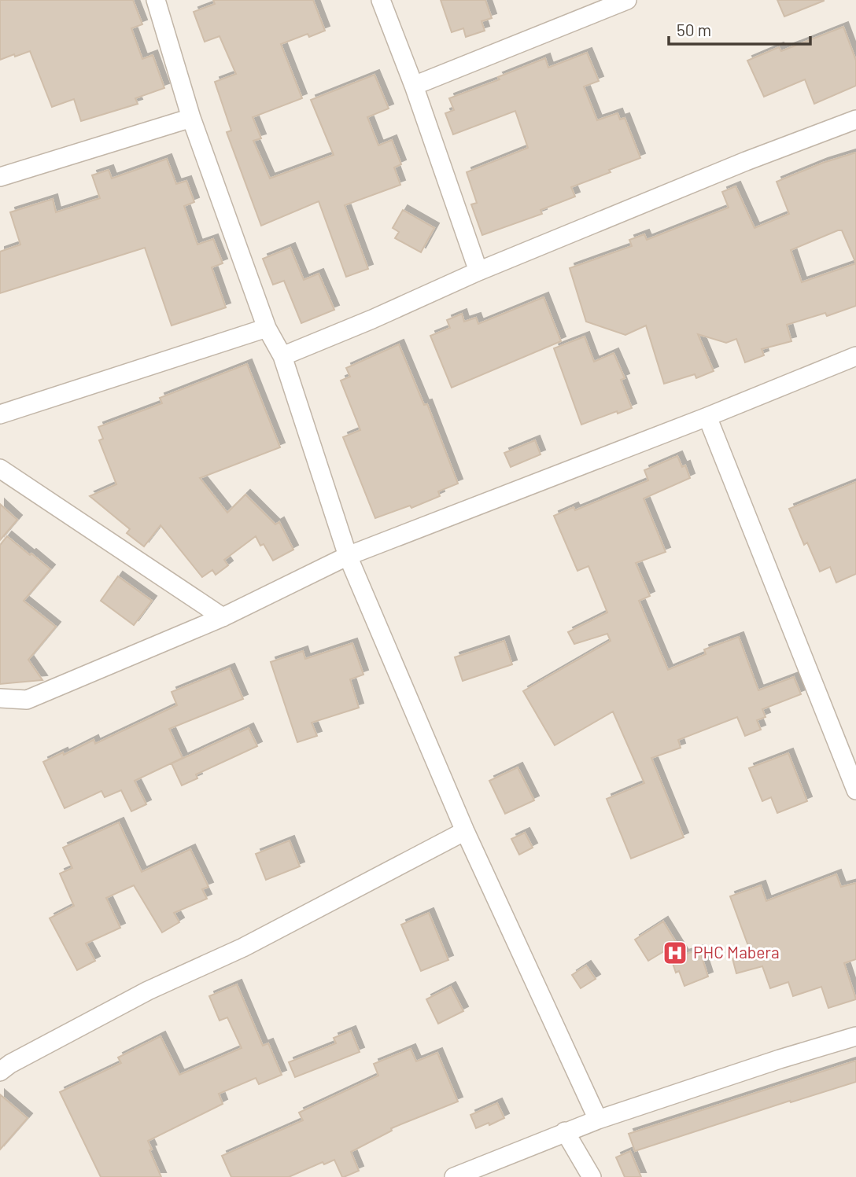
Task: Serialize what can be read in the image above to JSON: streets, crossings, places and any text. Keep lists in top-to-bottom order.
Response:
{
  "places": {
    "hospital": ["PHC Mabera"]
  },
  "scale_bar": "50 m"
}
